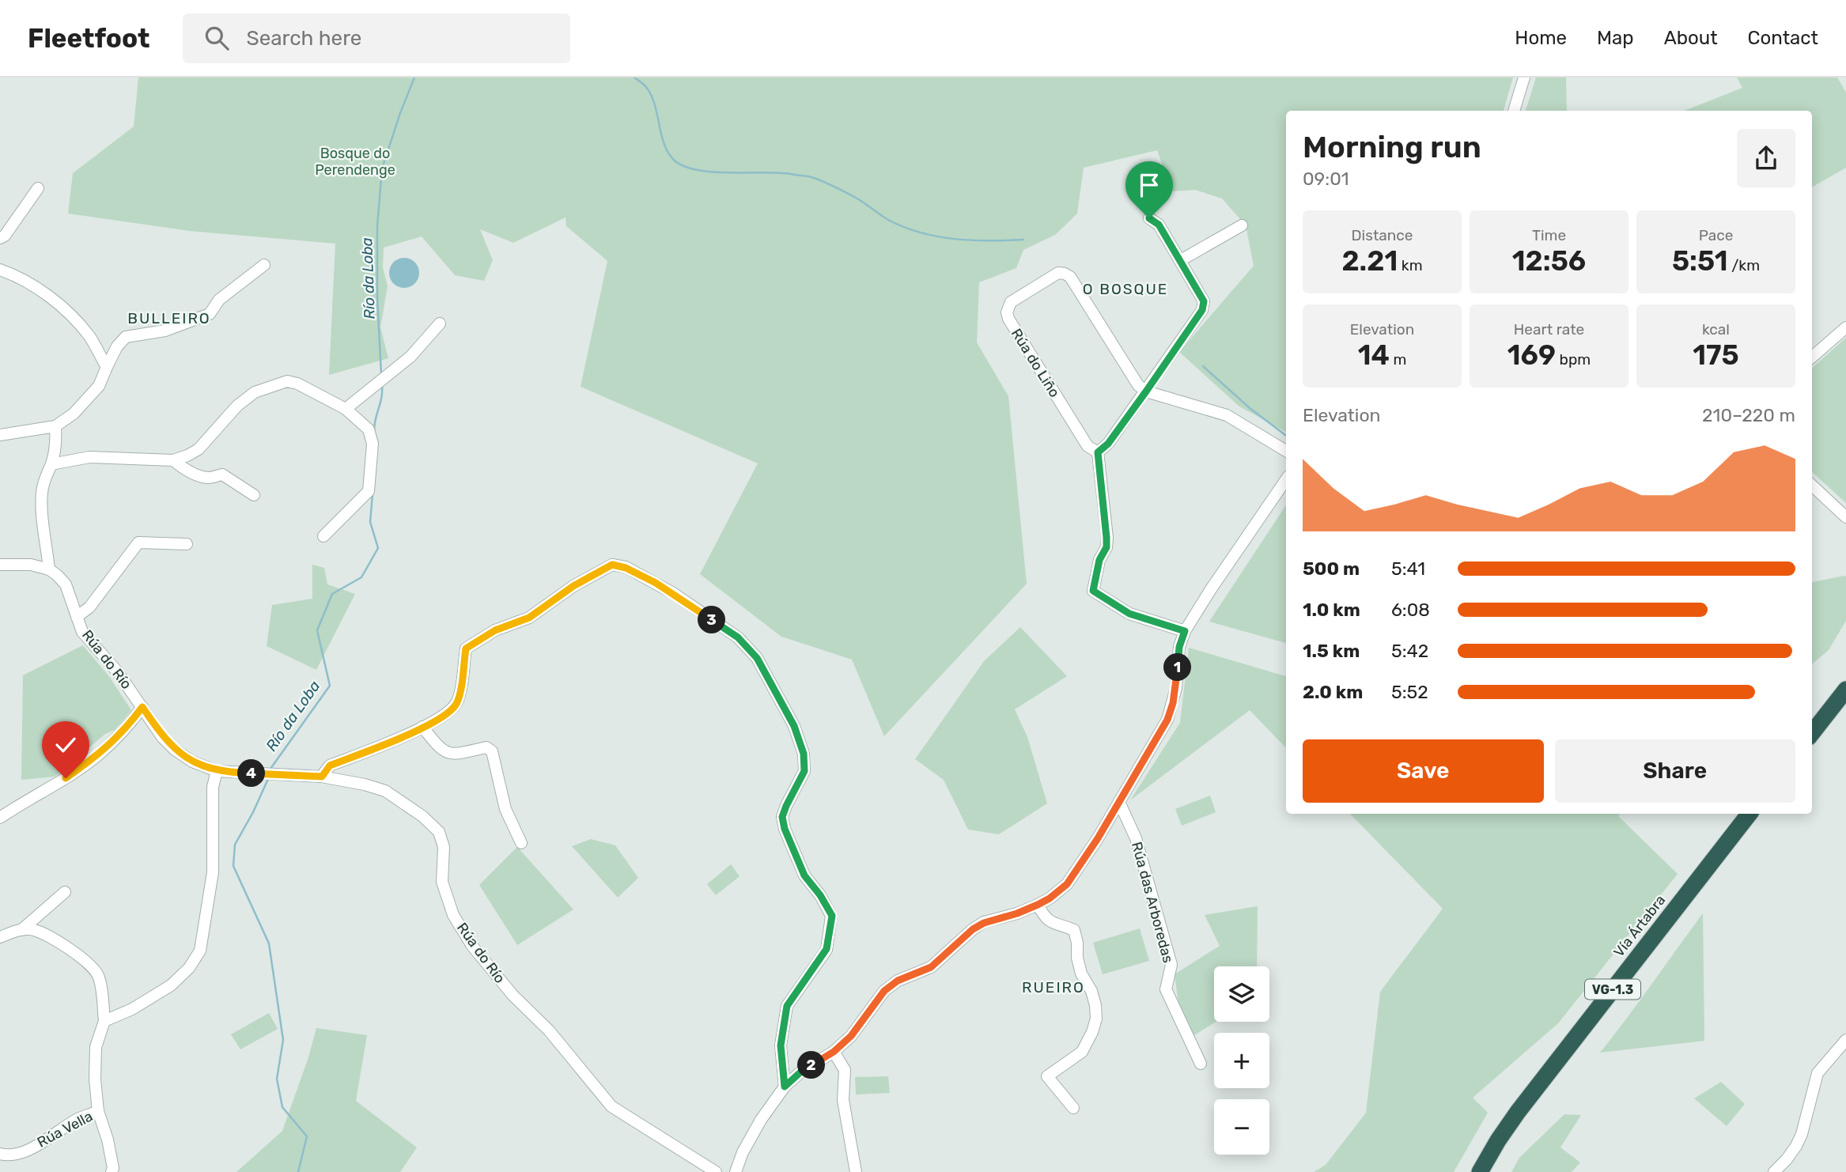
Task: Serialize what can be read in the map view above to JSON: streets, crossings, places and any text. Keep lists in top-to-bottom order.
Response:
{
  "streets": {
    "highway": ["Vía Ártabra", "VG-1.3"],
    "street": [
      "Rúa do Liño",
      "Rúa do Río",
      "Rúa das Arboredas",
      "Rúa Vella"
    ]
  },
  "districts": ["O BOSQUE", "BULLEIRO", "RUEIRO"],
  "water": ["Río da Loba"],
  "parks": ["Bosque do Perendenge"],
  "page": {
    "header": "Fleetfoot",
    "search": "Search here",
    "nav": [
      "Home",
      "Map",
      "About",
      "Contact"
    ],
    "heading": ["Morning run", "09:01"],
    "stats": [
      ["Distance", "2.21 km"],
      ["Time", "12:56"],
      ["Pace", "5:51 /km"],
      ["Elevation", "14 m"],
      ["Heart rate", "169 bpm"],
      ["kcal", "175"]
    ],
    "chart": ["Elevation", "210–220 m"],
    "list": [
      {
        "name": "500 m",
        "note": "5:41"
      },
      {
        "name": "1.0 km",
        "note": "6:08"
      },
      {
        "name": "1.5 km",
        "note": "5:42"
      },
      {
        "name": "2.0 km",
        "note": "5:52"
      }
    ],
    "pins": [
      "3",
      "1",
      "4",
      "2"
    ],
    "buttons": ["Save", "Share"],
    "map_buttons": ["+", "−"]
  }
}
